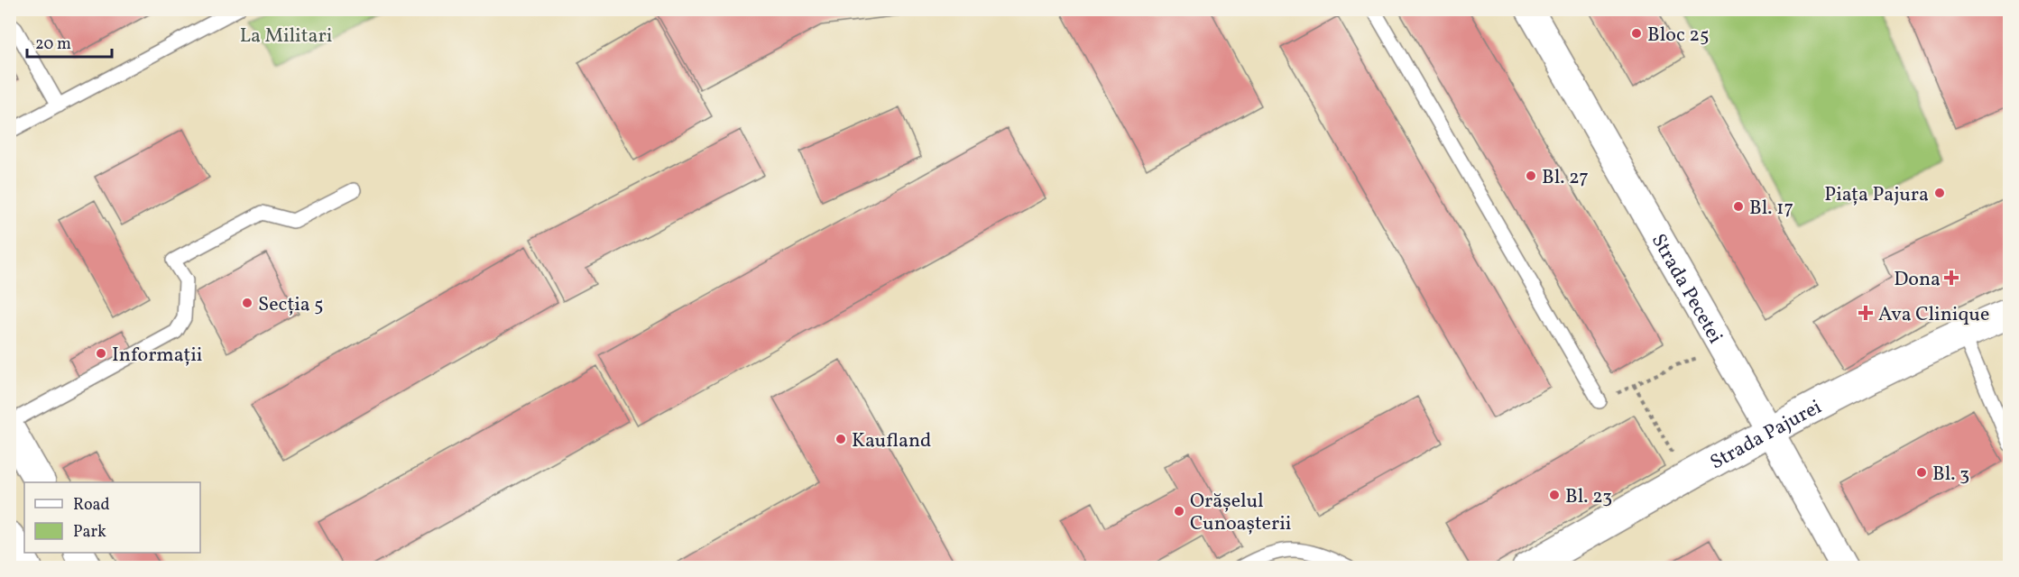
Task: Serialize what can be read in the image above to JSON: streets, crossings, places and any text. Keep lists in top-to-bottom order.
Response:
{
  "streets": {
    "street": ["Strada Pecetei", "Strada Pajurei"]
  },
  "crossings": [
    ["Strada Pecetei", "Strada Pajurei"]
  ],
  "parks": ["La Militari"],
  "places": {
    "other": [
      "Bloc 25",
      "Bl. 27",
      "Piața Pajura",
      "Bl. 17",
      "Secția 5",
      "Informații",
      "Kaufland",
      "Bl. 3",
      "Bl. 23",
      "Orășelul Cunoașterii"
    ],
    "health": ["Dona", "Ava Clinique"]
  },
  "legend": ["Road", "Park"],
  "scale_bar": "20 m"
}
